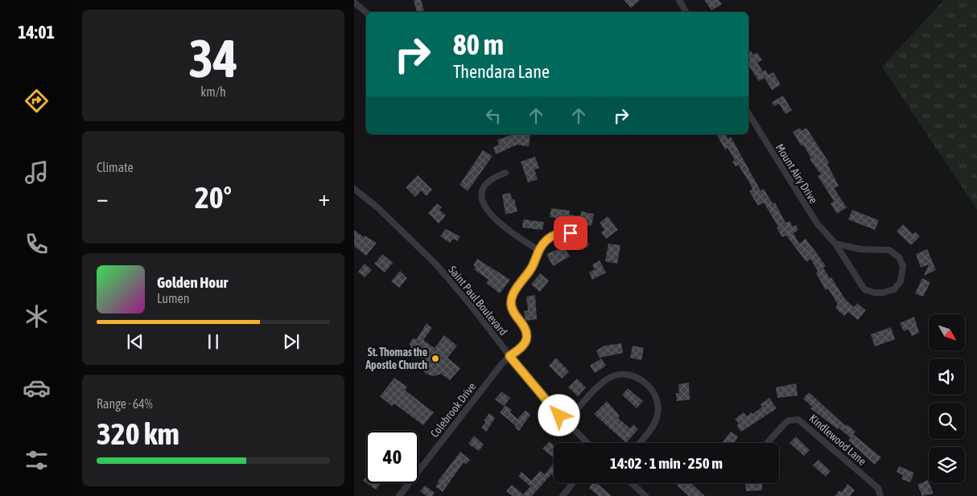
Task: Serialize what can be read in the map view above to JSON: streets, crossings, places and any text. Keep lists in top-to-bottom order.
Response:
{
  "streets": {
    "street": [
      "Mount Airy Drive",
      "Saint Paul Boulevard",
      "Colebrook Drive",
      "Kindlewood Lane"
    ]
  },
  "crossings": [
    ["Saint Paul Boulevard", "Colebrook Drive"]
  ],
  "places": ["St. Thomas the Apostle Church"],
  "north": "bottom right",
  "page": {
    "tabs": "14:01",
    "tile": [
      ["34", "km/h"],
      "Climate",
      ["Range · 64%", "320 km"]
    ],
    "turn": ["80 m", "Thendara Lane"],
    "heat": ["−", "20°", "+"],
    "song": ["Golden Hour", "Lumen"],
    "limit": "40",
    "trip": "14:02 · 1 min · 250 m"
  }
}
